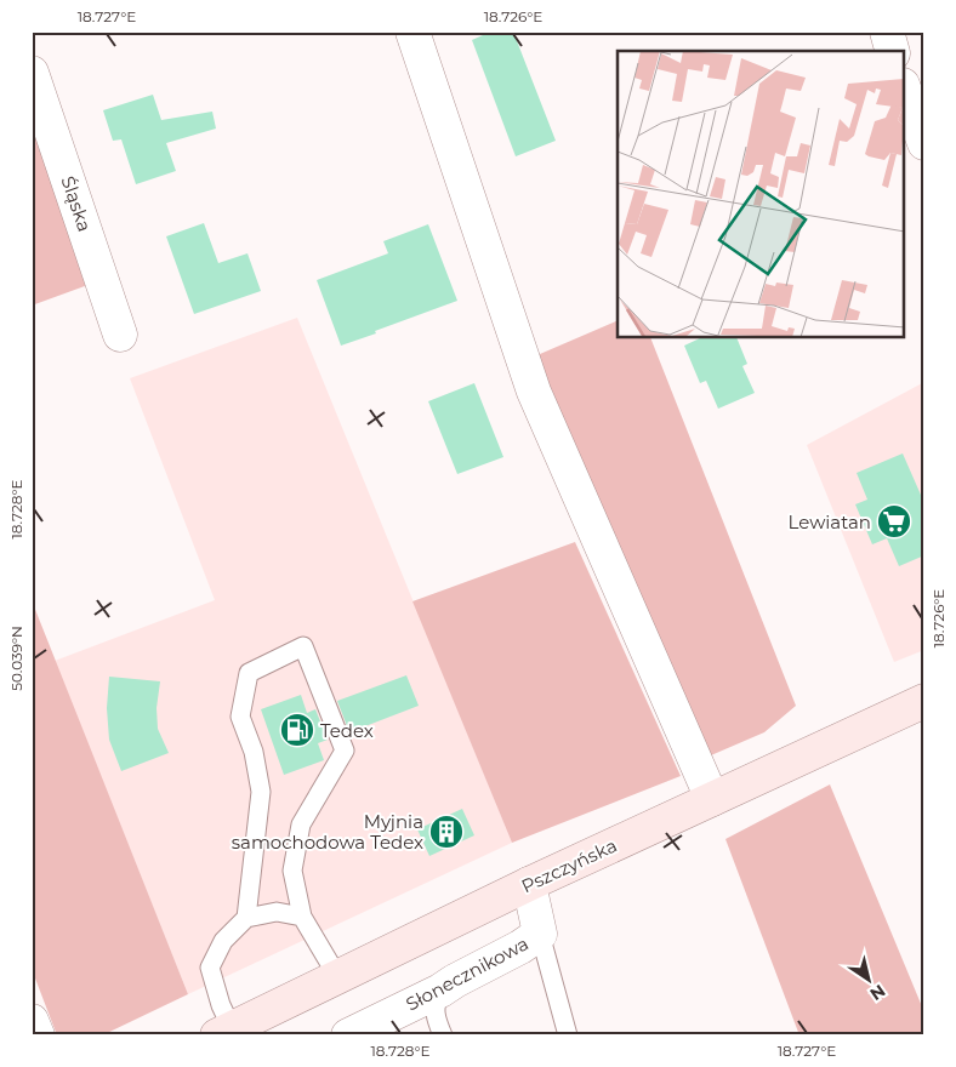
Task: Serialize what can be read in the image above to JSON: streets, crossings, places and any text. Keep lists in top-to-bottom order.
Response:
{
  "streets": {
    "main road": ["Pszczyńska"],
    "street": ["Śląska", "Słonecznikowa"]
  },
  "crossings": [
    ["Pszczyńska", "Słonecznikowa"]
  ],
  "places": {
    "supermarket": ["Lewiatan"],
    "fuel station": ["Tedex"],
    "building": ["Myjnia samochodowa Tedex"]
  },
  "north": "bottom right",
  "coordinates": [
    "18.727°E",
    "18.726°E",
    "18.728°E",
    "50.039°N"
  ]
}
